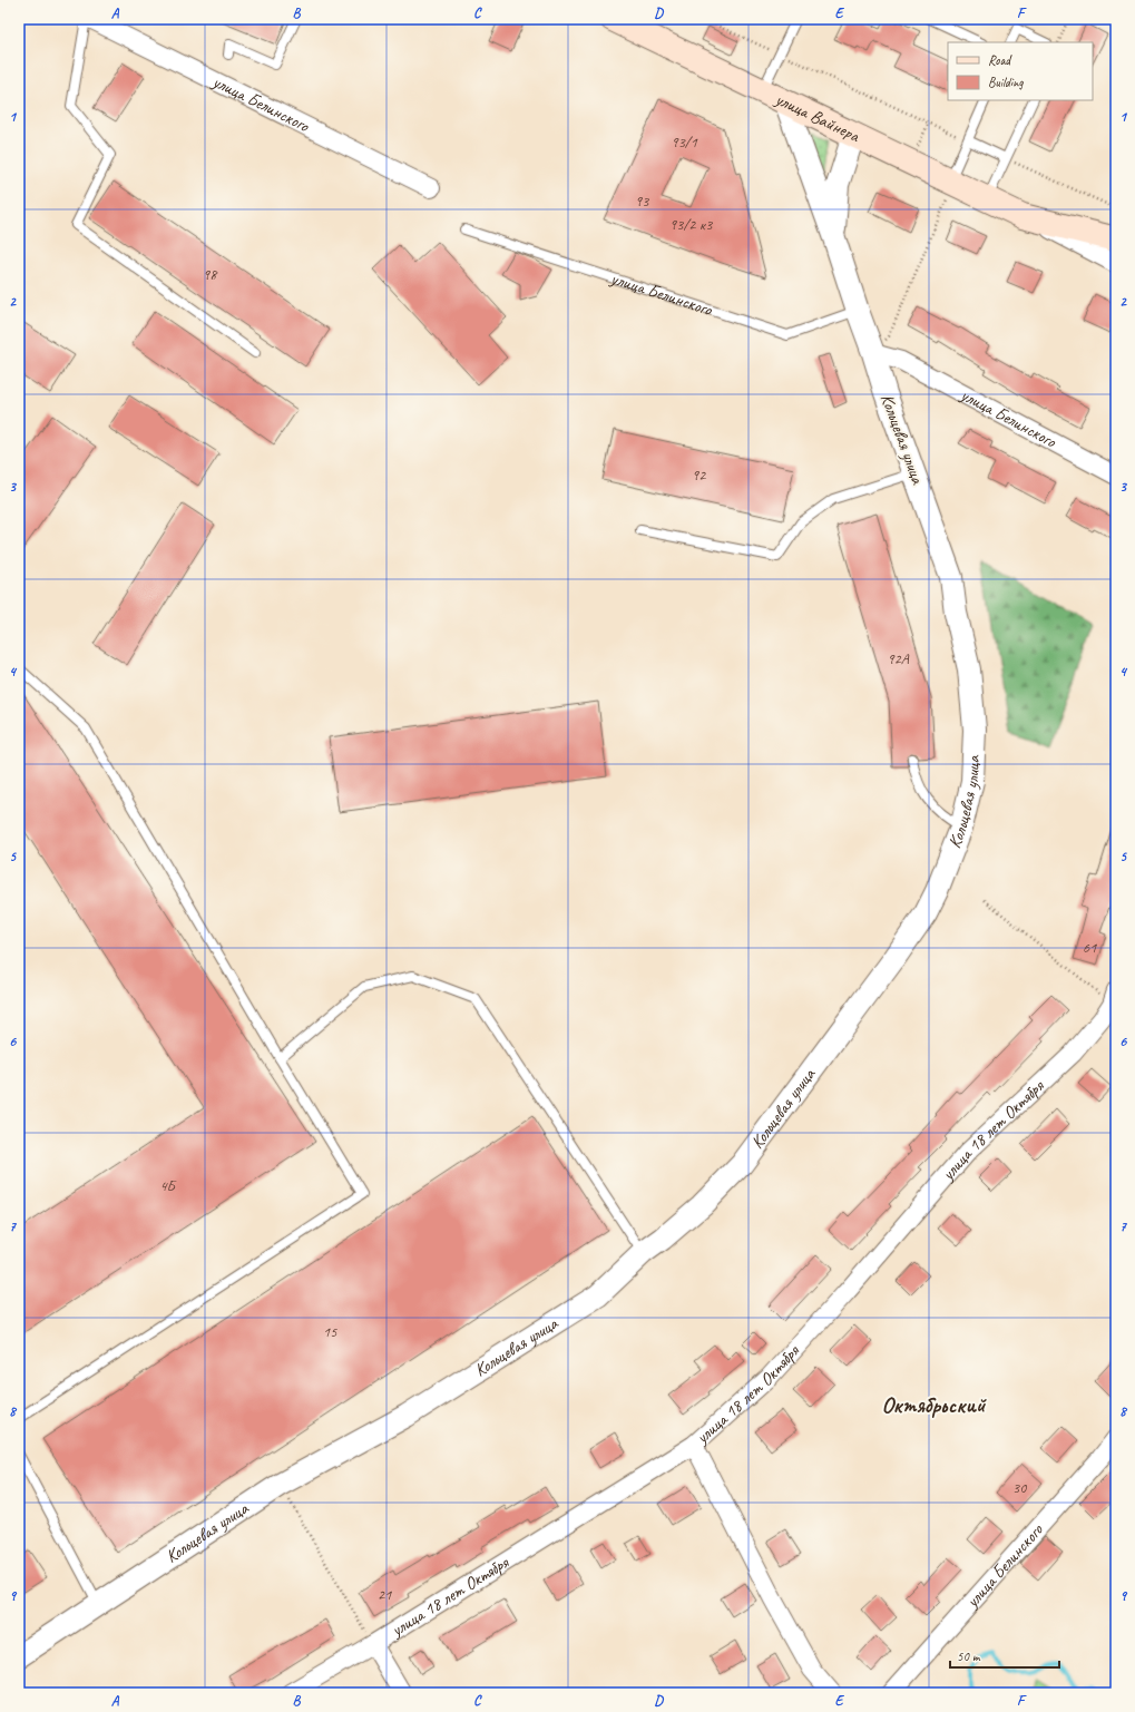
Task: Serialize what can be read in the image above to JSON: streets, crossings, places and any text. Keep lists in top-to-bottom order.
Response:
{
  "streets": {
    "main road": ["улица Вайнера"],
    "street": ["улица Белинского", "Кольцевая улица", "улица 18 лет Октября"]
  },
  "crossings": [
    ["улица Белинского", "Кольцевая улица"],
    ["улица Вайнера", "Кольцевая улица"]
  ],
  "districts": ["Октябрьский"],
  "house_numbers": [
    "93/1",
    "93",
    "93/2 к3",
    "98",
    "92",
    "92А",
    "61",
    "4Б",
    "15",
    "30",
    "21"
  ],
  "legend": ["Road", "Building"],
  "scale_bar": "50 m",
  "grid": {
    "columns": [
      "A",
      "B",
      "C",
      "D",
      "E",
      "F"
    ],
    "rows": [
      "1",
      "2",
      "3",
      "4",
      "5",
      "6",
      "7",
      "8",
      "9"
    ]
  }
}
